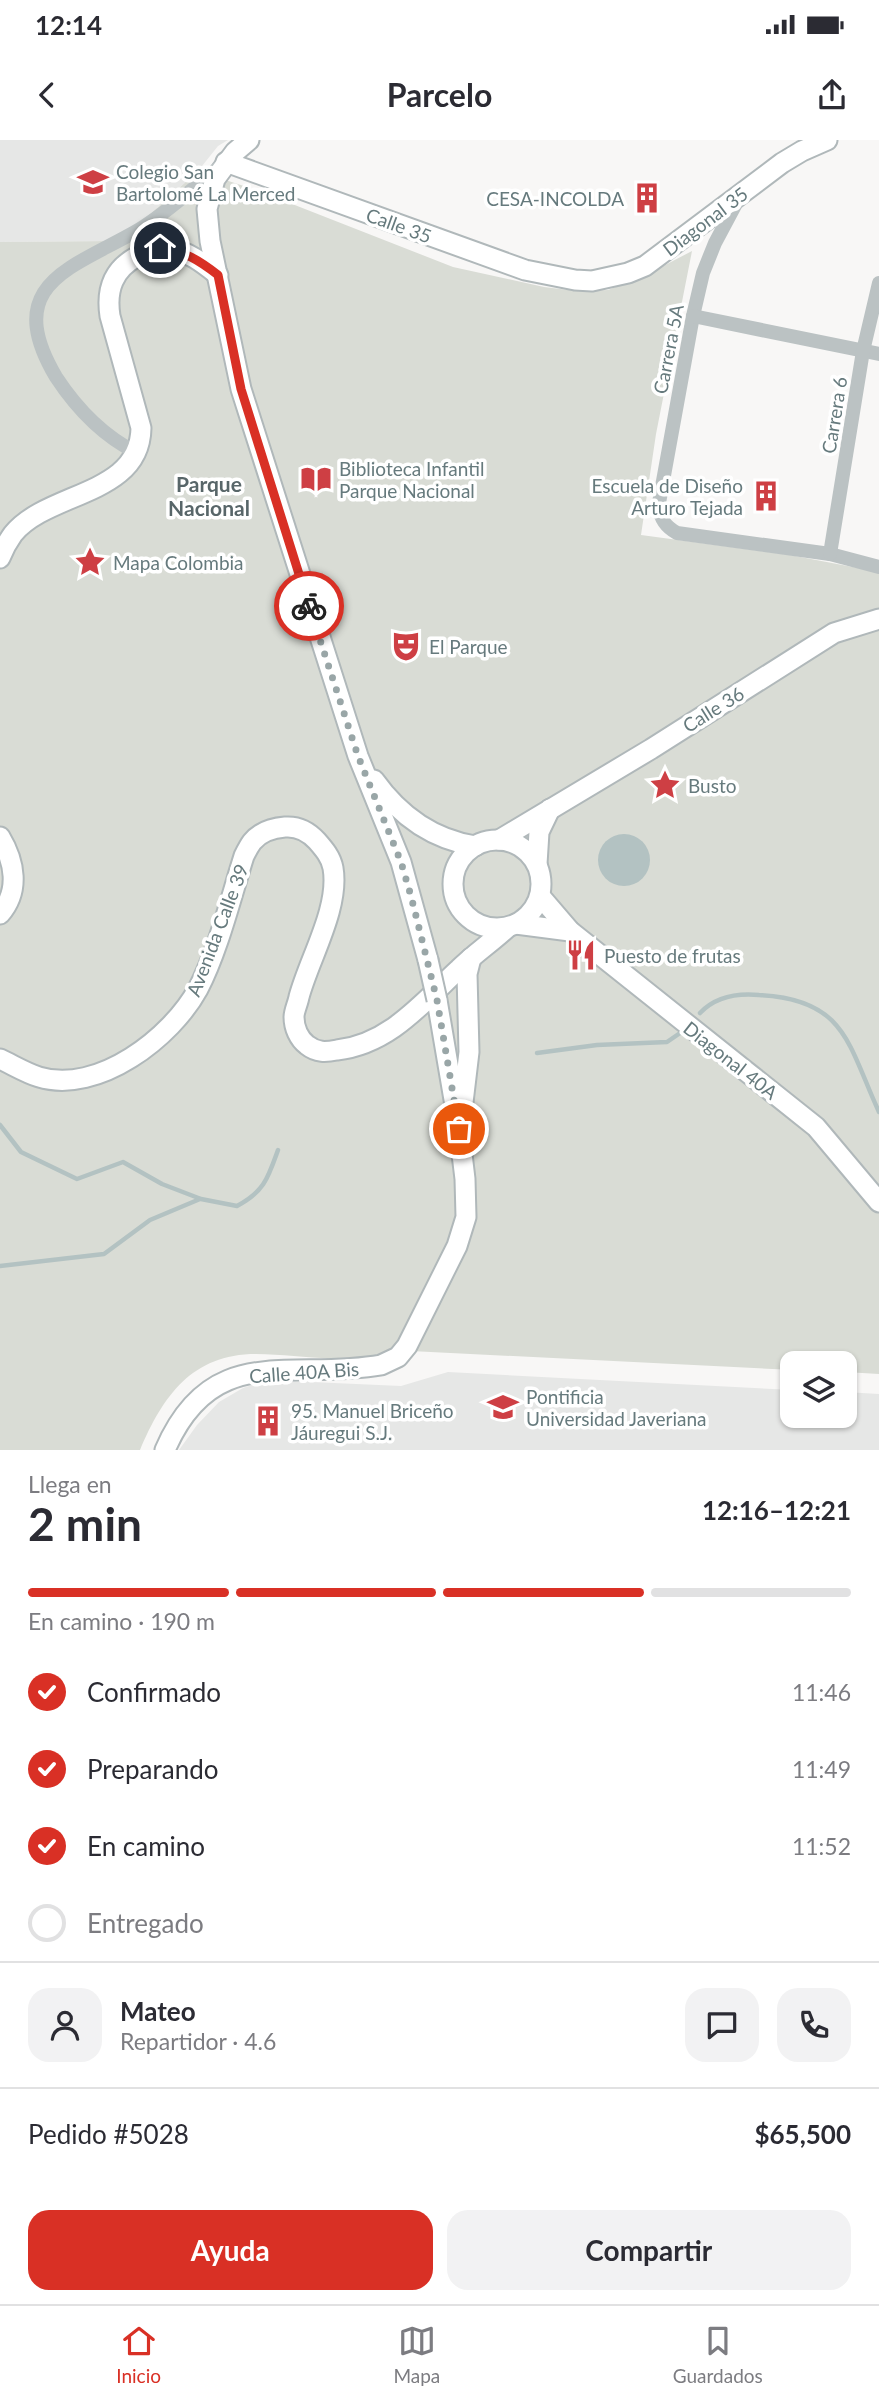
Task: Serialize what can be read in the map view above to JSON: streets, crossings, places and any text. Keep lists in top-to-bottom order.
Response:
{
  "streets": {
    "street": [
      "Diagonal 35",
      "Calle 35",
      "Carrera 5A",
      "Carrera 6",
      "Calle 36",
      "Avenida Calle 39",
      "Diagonal 40A",
      "Calle 40A Bis"
    ]
  },
  "crossings": [
    ["Diagonal 35", "Calle 35"],
    ["Diagonal 35", "Carrera 5A"],
    ["Carrera 5A", "Carrera 6"],
    ["Calle 36", "Avenida Calle 39"],
    ["Calle 36", "Diagonal 40A"],
    ["Avenida Calle 39", "Diagonal 40A"]
  ],
  "districts": ["Parque Nacional"],
  "places": {
    "school or university": ["Colegio San Bartolomé La Merced", "Pontificia Universidad Javeriana"],
    "building": ["CESA-INCOLDA", "Escuela de Diseño Arturo Tejada", "95. Manuel Briceño Jáuregui S.J."],
    "library": ["Biblioteca Infantil Parque Nacional"],
    "place": ["Mapa Colombia", "Busto"],
    "theatre": ["El Parque"],
    "restaurant": ["Puesto de frutas"]
  },
  "page": {
    "status": "12:14",
    "header": "Parcelo",
    "heading": ["2 min", "Llega en", "12:16–12:21"],
    "panel": [
      "Mateo",
      "Repartidor · 4.6",
      "Pedido #5028",
      "$65,500"
    ],
    "bar": "En camino · 190 m",
    "list": [
      ["Confirmado", "11:46"],
      ["Preparando", "11:49"],
      ["En camino", "11:52"],
      "Entregado"
    ],
    "buttons": ["Ayuda", "Compartir"],
    "tabs": ["Inicio", "Mapa", "Guardados"]
  }
}
